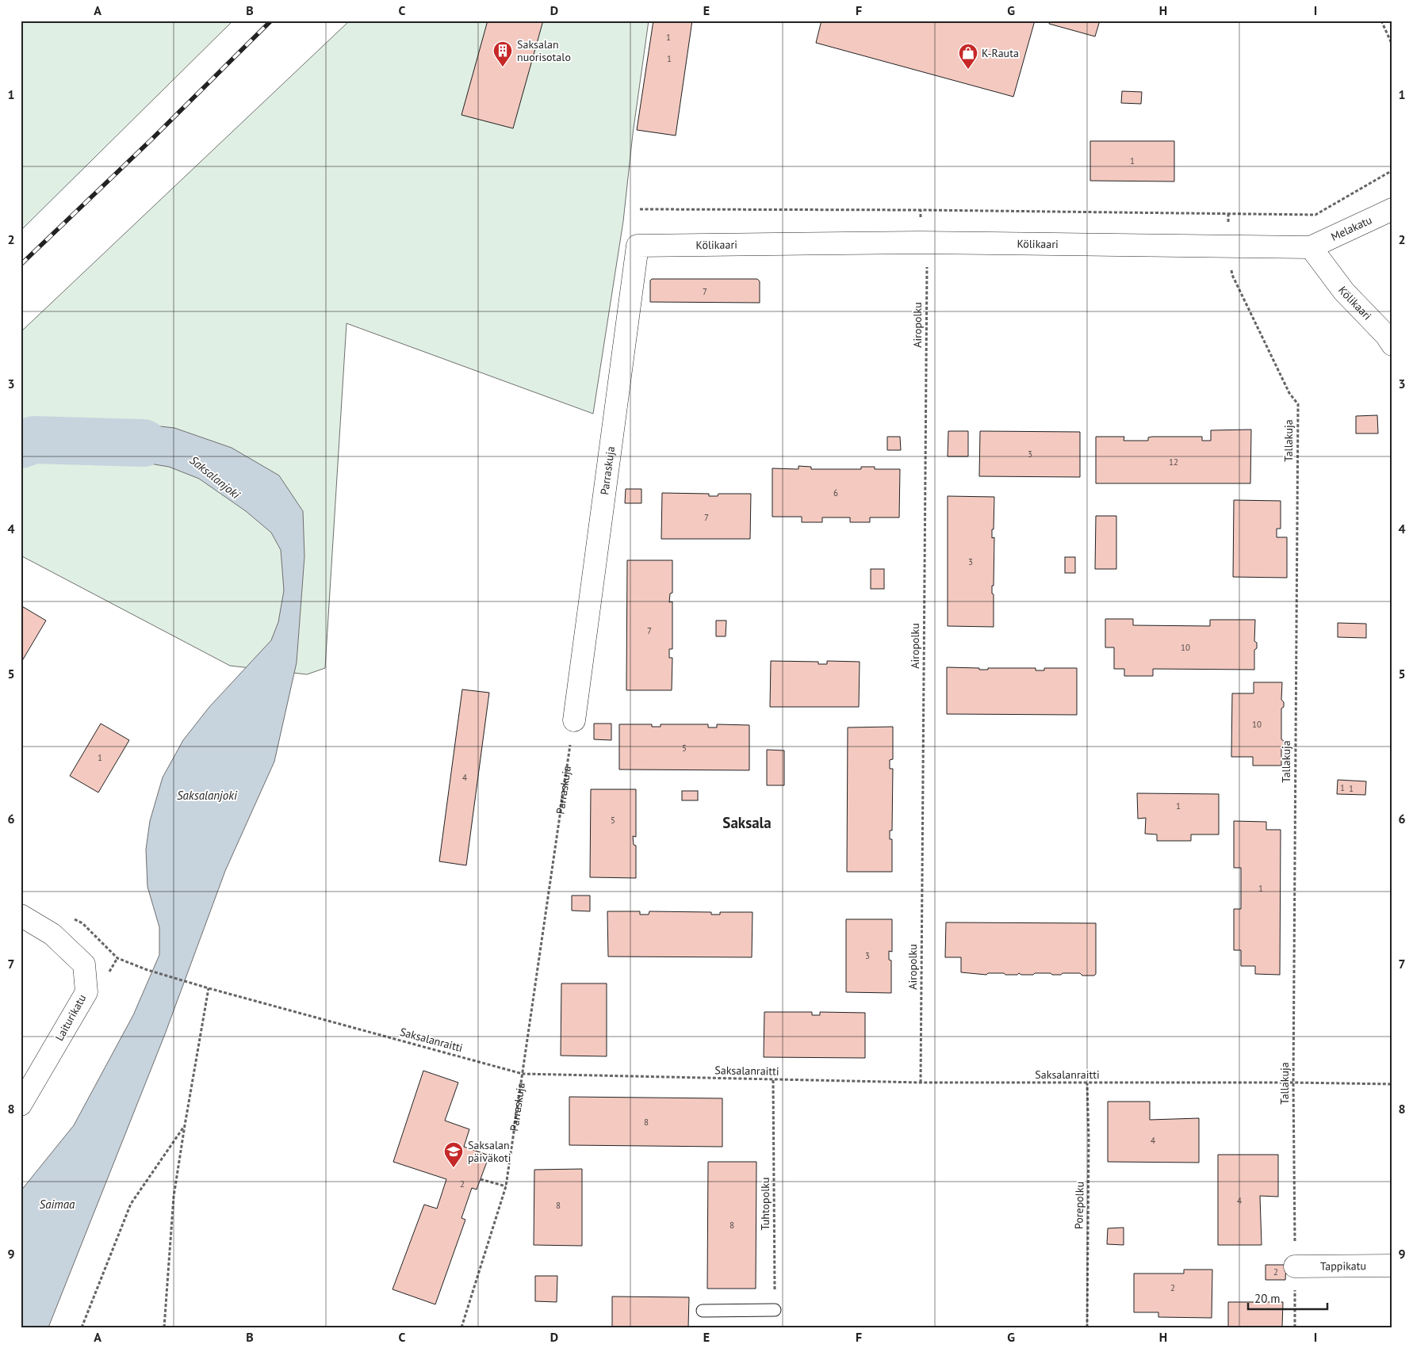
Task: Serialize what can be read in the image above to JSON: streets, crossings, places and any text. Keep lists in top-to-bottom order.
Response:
{
  "streets": {
    "street": [
      "Melakatu",
      "Kölikaari",
      "Parraskuja",
      "Laiturikatu",
      "Tappikatu"
    ],
    "path": [
      "Airopolku",
      "Tallakuja",
      "Saksalanraitti",
      "Tuhtopolku",
      "Porepolku"
    ]
  },
  "crossings": [
    ["Melakatu", "Kölikaari"],
    ["Kölikaari", "Airopolku"],
    ["Kölikaari", "Tallakuja"],
    ["Kölikaari", "Parraskuja"],
    ["Airopolku", "Saksalanraitti"],
    ["Tallakuja", "Saksalanraitti"],
    ["Tallakuja", "Tappikatu"],
    ["Parraskuja", "Saksalanraitti"],
    ["Saksalanraitti", "Tuhtopolku"],
    ["Saksalanraitti", "Porepolku"]
  ],
  "districts": ["Saksala"],
  "water": ["Saksalanjoki", "Saimaa"],
  "places": {
    "building": ["Saksalan nuorisotalo"],
    "shop": ["K-Rauta"],
    "school or university": ["Saksalan päiväkoti"]
  },
  "house_numbers": [
    "1",
    "1",
    "1",
    "7",
    "3",
    "12",
    "6",
    "7",
    "3",
    "7",
    "10",
    "10",
    "5",
    "1",
    "4",
    "1",
    "1",
    "1",
    "5",
    "1",
    "3",
    "8",
    "4",
    "2",
    "4",
    "8",
    "8",
    "2",
    "2"
  ],
  "scale_bar": "20 m",
  "grid": {
    "columns": [
      "A",
      "B",
      "C",
      "D",
      "E",
      "F",
      "G",
      "H",
      "I"
    ],
    "rows": [
      "1",
      "2",
      "3",
      "4",
      "5",
      "6",
      "7",
      "8",
      "9"
    ]
  }
}
